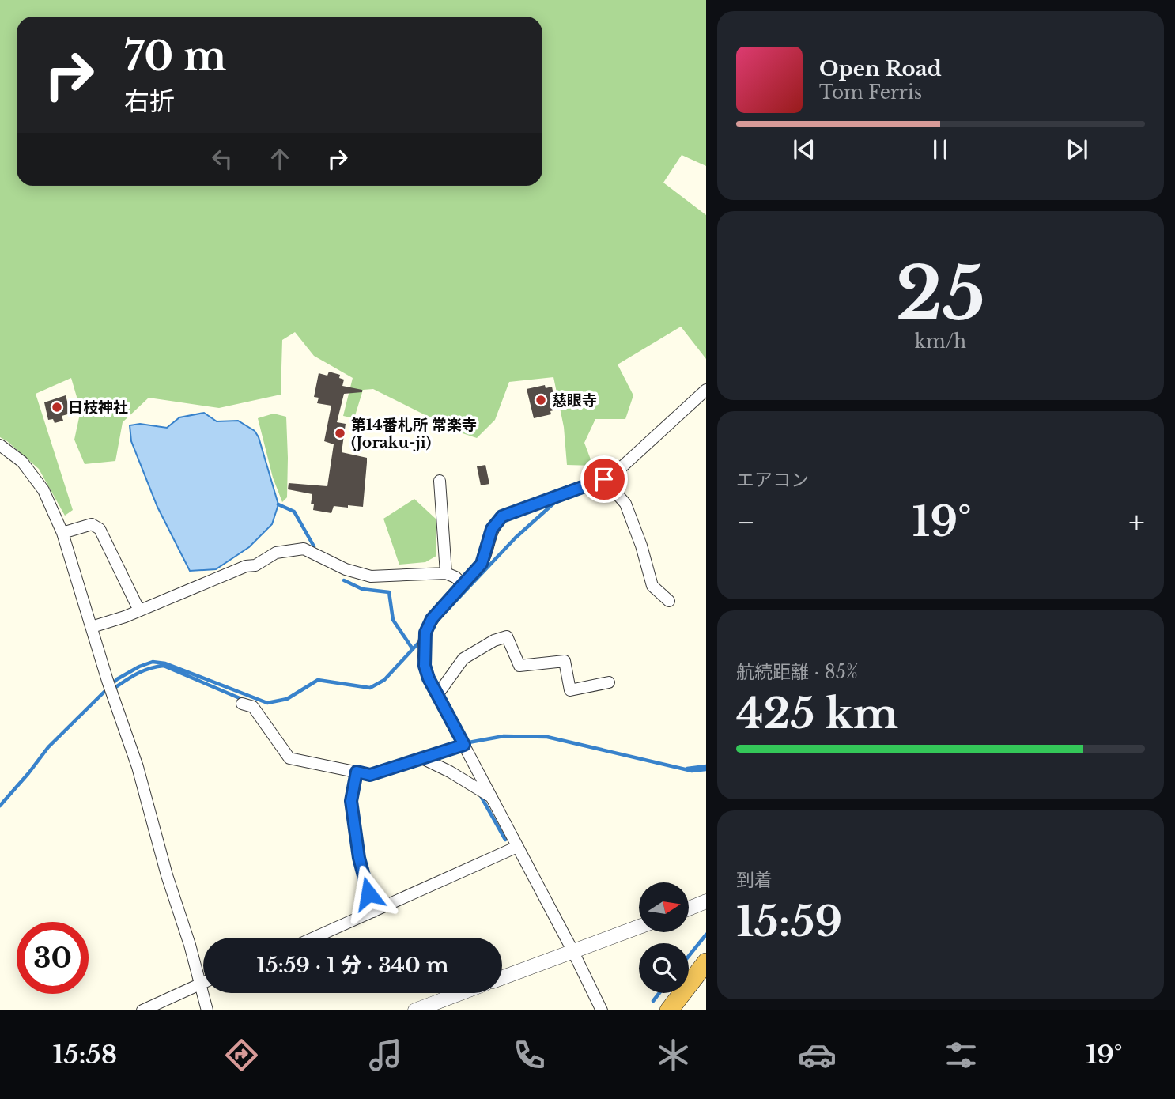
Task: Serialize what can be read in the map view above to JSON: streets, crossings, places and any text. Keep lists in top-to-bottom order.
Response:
{
  "places": ["慈眼寺", "日枝神社", "第14番札所 常楽寺 (Joraku-ji)"],
  "north": "right",
  "page": {
    "turn": ["70 m", "右折"],
    "song": ["Open Road", "Tom Ferris"],
    "tile": [
      ["25", "km/h"],
      "エアコン",
      ["航続距離 · 85%", "425 km"],
      ["到着", "15:59"]
    ],
    "heat": ["−", "19°", "+"],
    "limit": "30",
    "trip": "15:59 · 1 分 · 340 m",
    "tabs": ["15:58", "19°"]
  }
}
